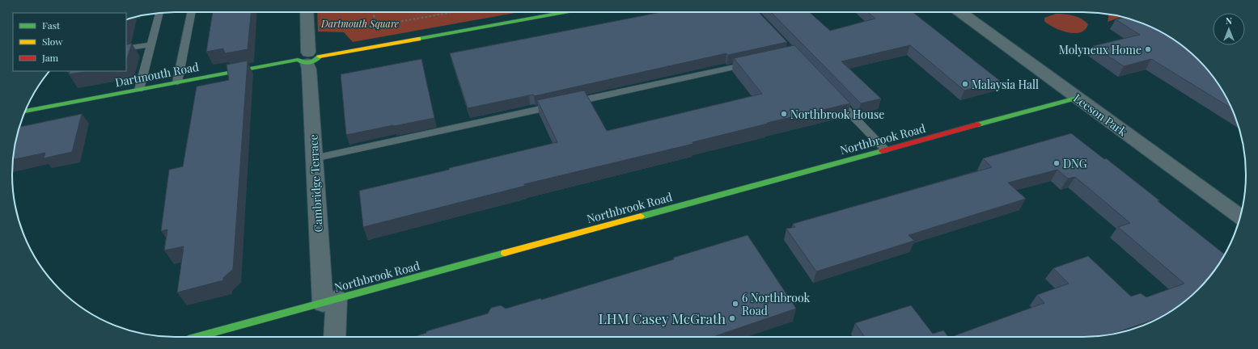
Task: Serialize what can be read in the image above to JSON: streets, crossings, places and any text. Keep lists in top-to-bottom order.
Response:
{
  "streets": {
    "street": [
      "Dartmouth Road",
      "Leeson Park",
      "Northbrook Road",
      "Cambridge Terrace"
    ]
  },
  "crossings": [
    ["Dartmouth Road", "Cambridge Terrace"],
    ["Leeson Park", "Northbrook Road"],
    ["Northbrook Road", "Cambridge Terrace"]
  ],
  "parks": ["Dartmouth Square"],
  "places": [
    "Molyneux Home",
    "Malaysia Hall",
    "Northbrook House",
    "DNG",
    "6 Northbrook Road",
    "LHM Casey McGrath"
  ],
  "legend": ["Fast", "Slow", "Jam"],
  "north": "top"
}
